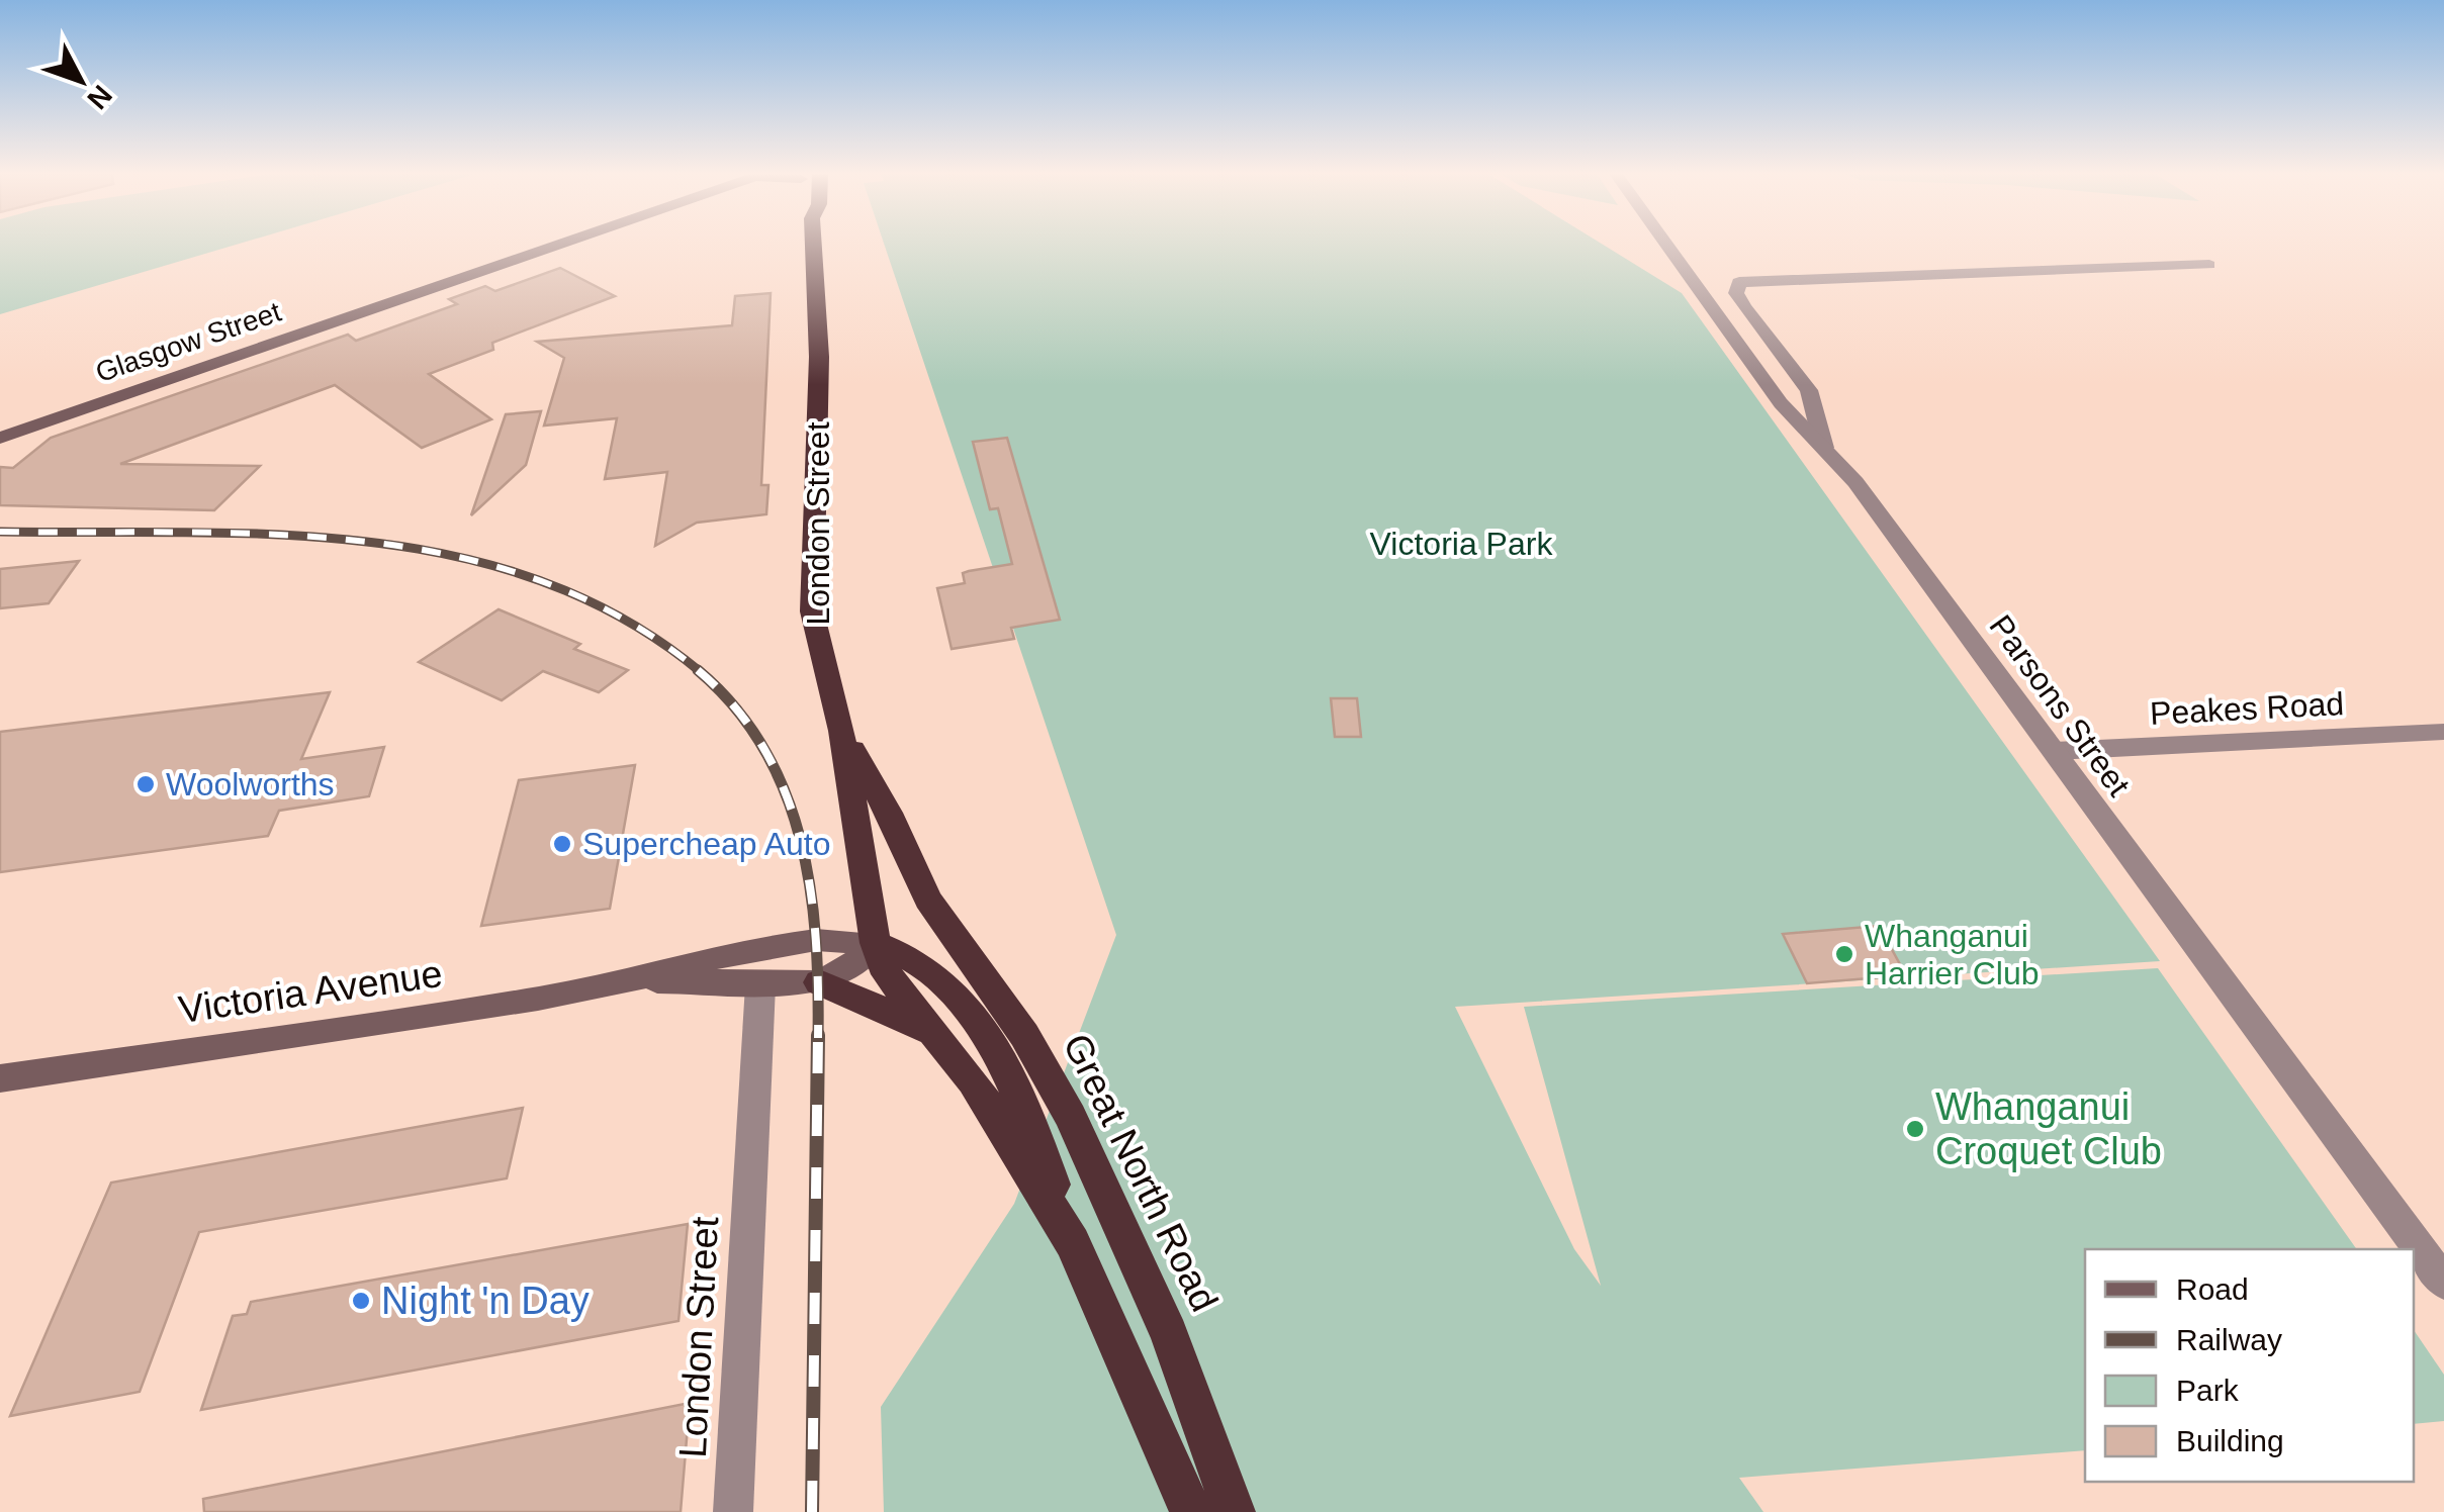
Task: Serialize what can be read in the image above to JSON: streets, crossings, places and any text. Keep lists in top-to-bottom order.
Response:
{
  "streets": {
    "highway": ["London Street", "Great North Road"],
    "main road": ["Glasgow Street", "Victoria Avenue"],
    "street": ["Parsons Street", "Peakes Road"]
  },
  "crossings": [
    ["London Street", "Victoria Avenue"],
    ["London Street", "Great North Road"],
    ["Parsons Street", "Peakes Road"]
  ],
  "parks": ["Victoria Park"],
  "places": [
    "Woolworths",
    "Supercheap Auto",
    "Whanganui Harrier Club",
    "Whanganui Croquet Club",
    "Night 'n Day"
  ],
  "legend": [
    "Road",
    "Railway",
    "Park",
    "Building"
  ],
  "north": "bottom right"
}
